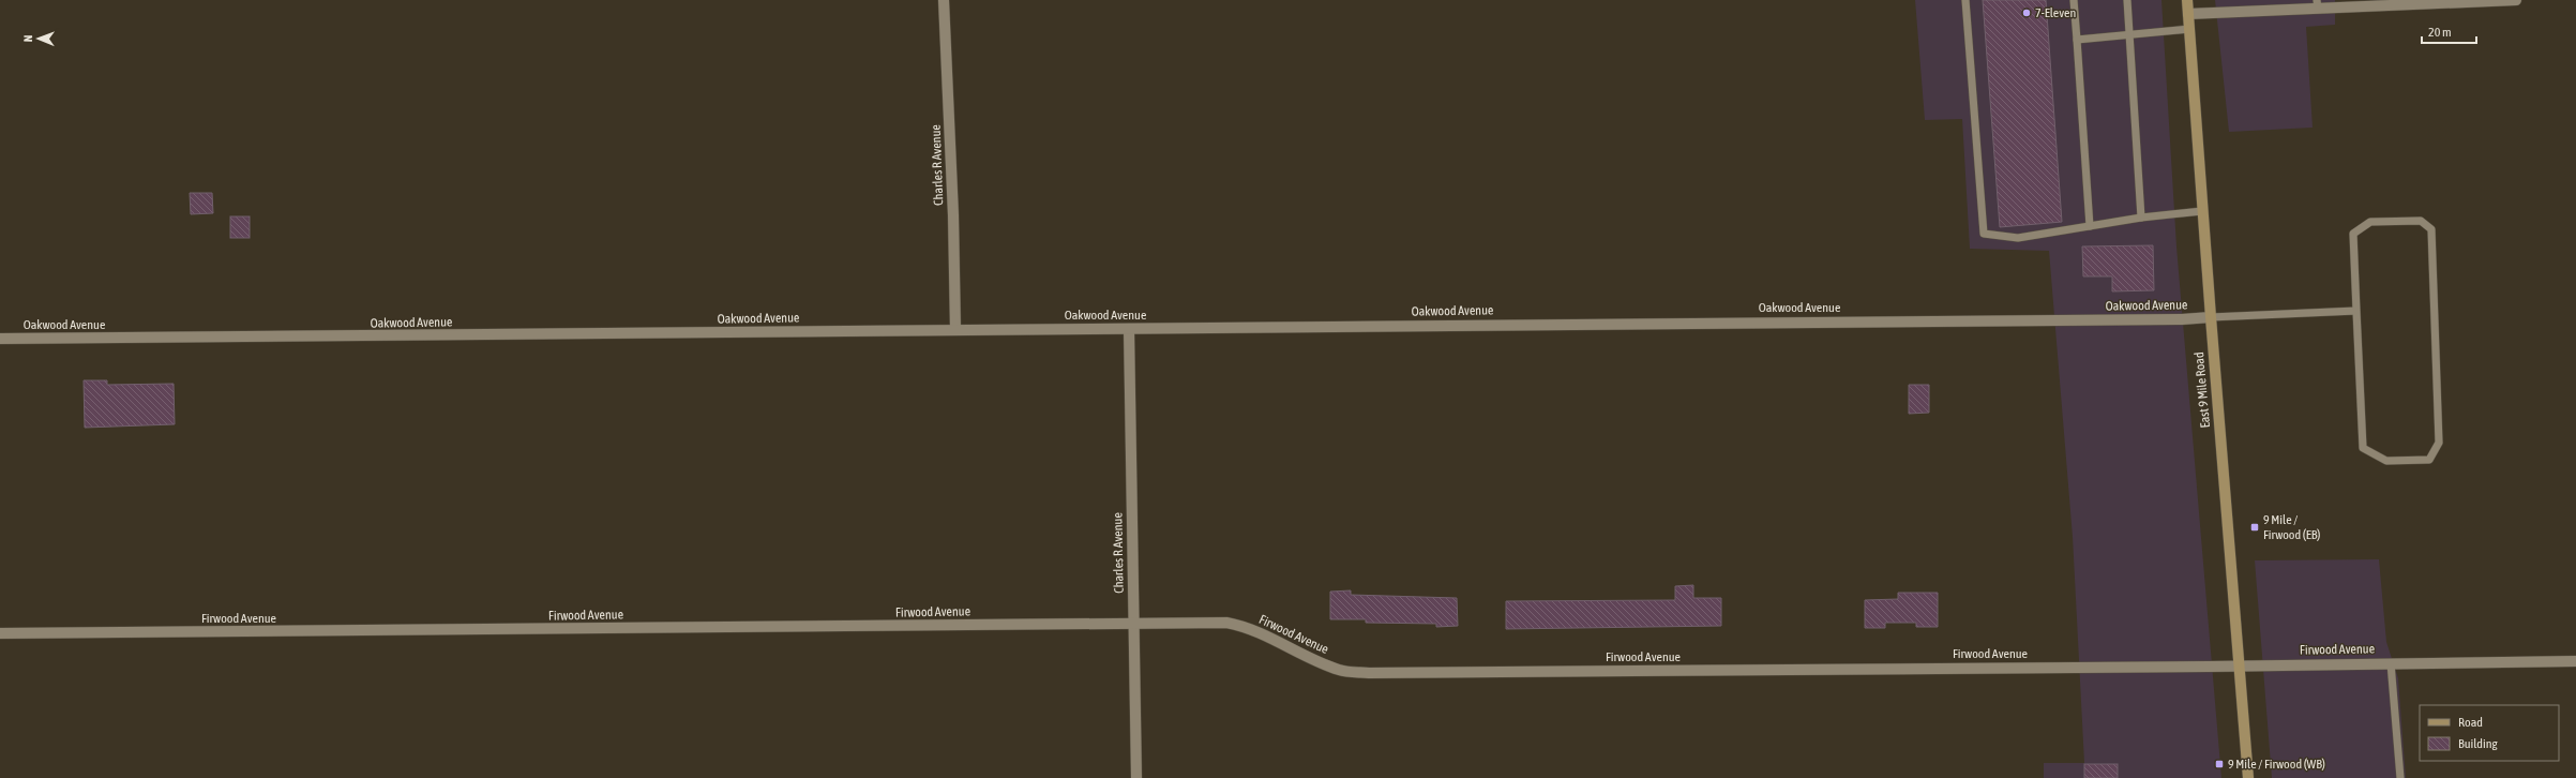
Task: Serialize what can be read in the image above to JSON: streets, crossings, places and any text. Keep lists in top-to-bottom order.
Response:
{
  "streets": {
    "main road": ["East 9 Mile Road"],
    "street": ["Charles R Avenue", "Oakwood Avenue", "Firwood Avenue"]
  },
  "crossings": [
    ["Charles R Avenue", "Oakwood Avenue"],
    ["Charles R Avenue", "Firwood Avenue"],
    ["Oakwood Avenue", "East 9 Mile Road"],
    ["East 9 Mile Road", "Firwood Avenue"]
  ],
  "places": {
    "other": ["7-Eleven"],
    "transit": ["9 Mile / Firwood (EB)", "9 Mile / Firwood (WB)"]
  },
  "legend": ["Road", "Building"],
  "scale_bar": "20 m",
  "north": "left"
}
